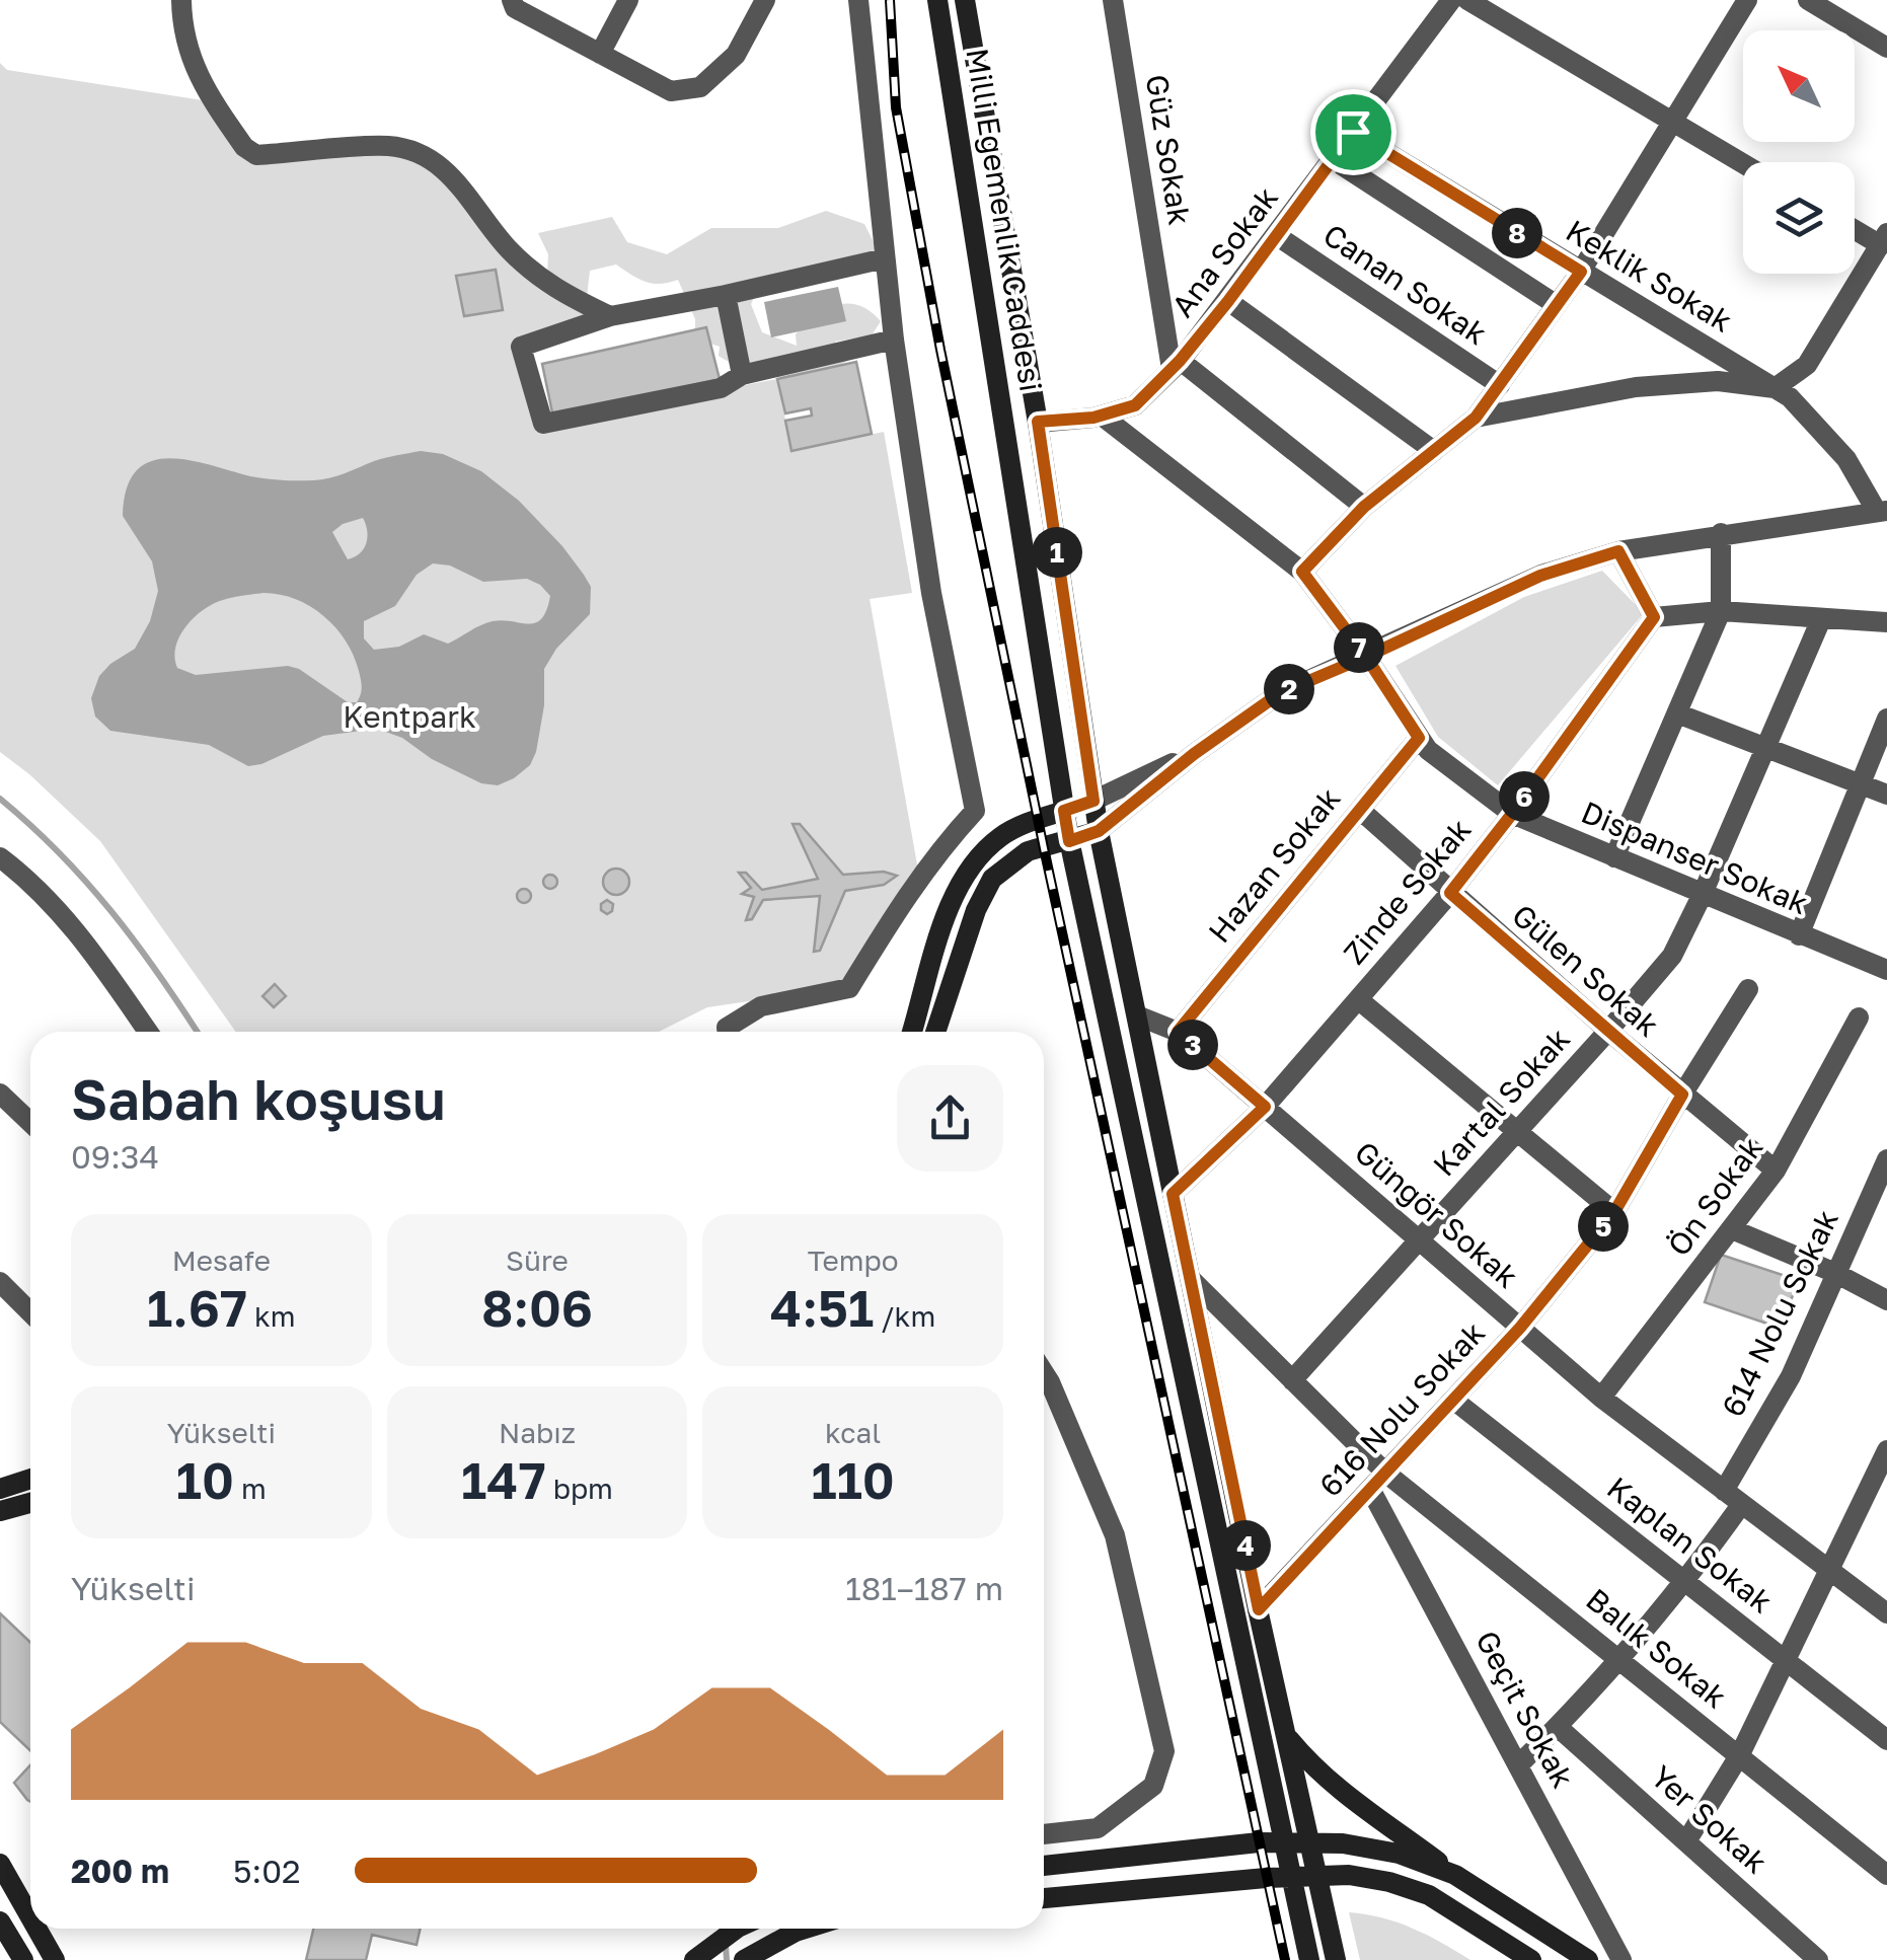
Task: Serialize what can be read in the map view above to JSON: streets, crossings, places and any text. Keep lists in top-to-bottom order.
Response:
{
  "streets": {
    "main road": ["Milli Egemenlik Caddesi"],
    "street": [
      "Güz Sokak",
      "Ana Sokak",
      "Keklik Sokak",
      "Canan Sokak",
      "Dispanser Sokak",
      "Hazan Sokak",
      "Zinde Sokak",
      "Gülen Sokak",
      "Kartal Sokak",
      "Ön Sokak",
      "Güngör Sokak",
      "614 Nolu Sokak",
      "616 Nolu Sokak",
      "Kaplan Sokak",
      "Balık Sokak",
      "Geçit Sokak",
      "Yer Sokak"
    ]
  },
  "crossings": [
    ["Güz Sokak", "Ana Sokak"],
    ["Milli Egemenlik Caddesi", "Ana Sokak"],
    ["Ana Sokak", "Keklik Sokak"],
    ["Ana Sokak", "Canan Sokak"],
    ["Ana Sokak", "Dispanser Sokak"],
    ["Dispanser Sokak", "Hazan Sokak"],
    ["Dispanser Sokak", "Zinde Sokak"],
    ["Dispanser Sokak", "Kartal Sokak"],
    ["Hazan Sokak", "Gülen Sokak"],
    ["Hazan Sokak", "Güngör Sokak"],
    ["Zinde Sokak", "Gülen Sokak"],
    ["Zinde Sokak", "Güngör Sokak"],
    ["Gülen Sokak", "Kartal Sokak"],
    ["Gülen Sokak", "Ön Sokak"],
    ["Gülen Sokak", "616 Nolu Sokak"],
    ["Kartal Sokak", "Güngör Sokak"],
    ["Kartal Sokak", "Geçit Sokak"],
    ["Ön Sokak", "Güngör Sokak"],
    ["Güngör Sokak", "614 Nolu Sokak"],
    ["Güngör Sokak", "616 Nolu Sokak"],
    ["616 Nolu Sokak", "Kaplan Sokak"],
    ["616 Nolu Sokak", "Balık Sokak"],
    ["616 Nolu Sokak", "Geçit Sokak"],
    ["Balık Sokak", "Geçit Sokak"]
  ],
  "parks": ["Kentpark"],
  "north": "top left",
  "page": {
    "pins": [
      "8",
      "1",
      "7",
      "2",
      "6",
      "3",
      "5",
      "4"
    ],
    "heading": ["Sabah koşusu", "09:34"],
    "stats": [
      ["Mesafe", "1.67 km"],
      ["Süre", "8:06"],
      ["Tempo", "4:51 /km"],
      ["Yükselti", "10 m"],
      ["Nabız", "147 bpm"],
      ["kcal", "110"]
    ],
    "chart": ["Yükselti", "181–187 m"],
    "list": [
      {
        "name": "200 m",
        "note": "5:02"
      }
    ]
  }
}
